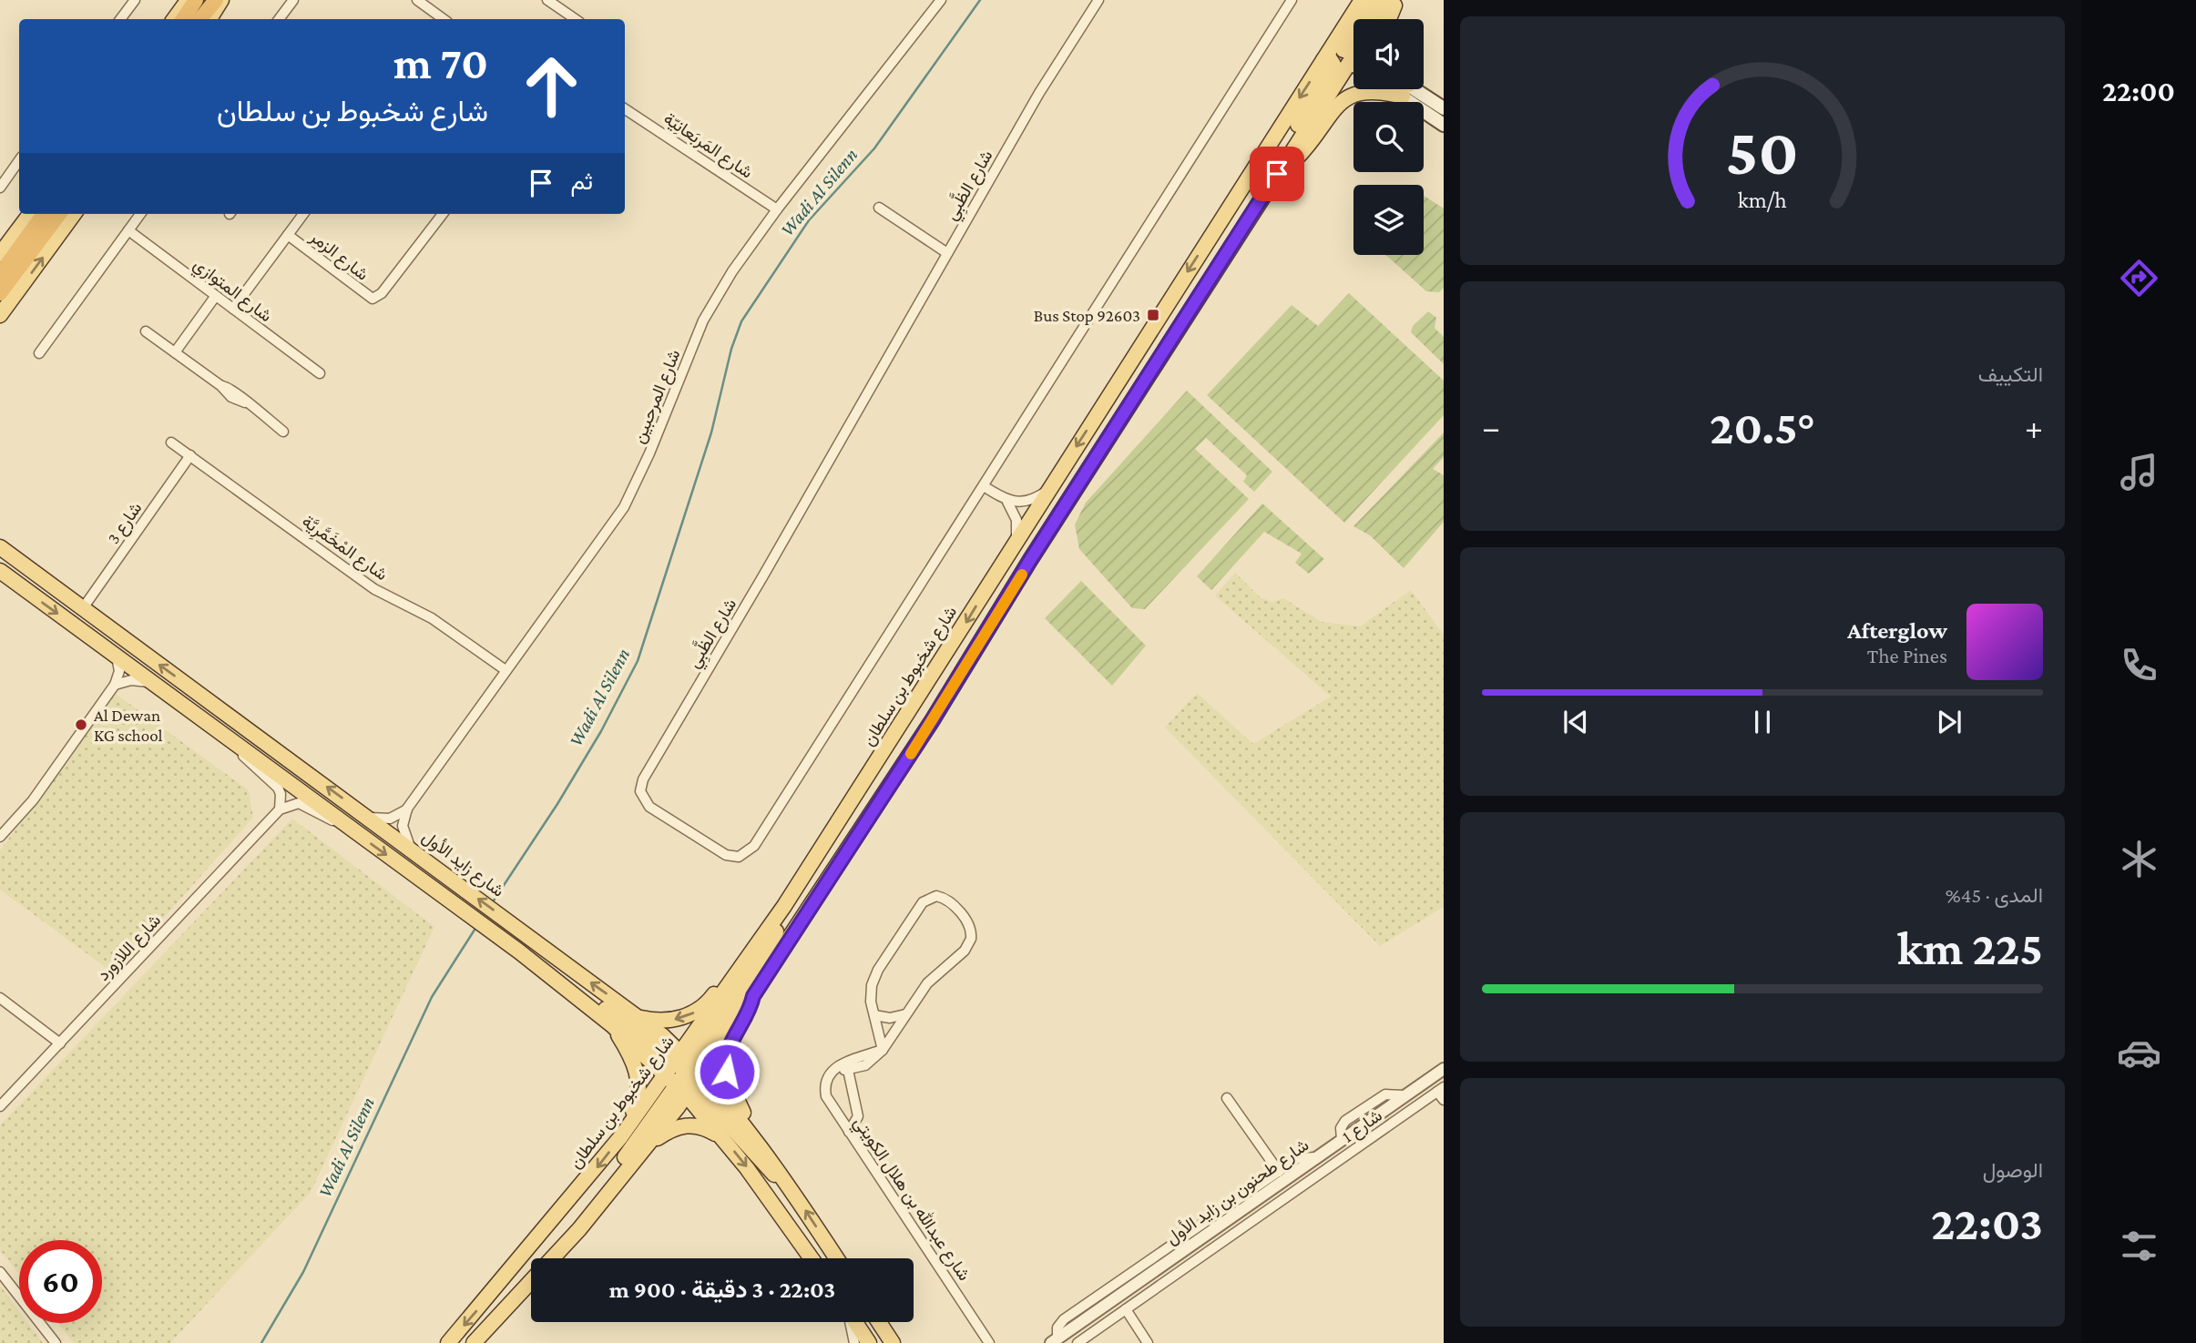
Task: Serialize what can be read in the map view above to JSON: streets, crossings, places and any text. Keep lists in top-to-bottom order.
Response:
{
  "streets": {
    "main road": ["شارع شخبوط بن سلطان", "شارع زايد الأول"],
    "street": [
      "شارع المَربَعانِيّة",
      "شارع الظَّبِي",
      "شارع الزمر",
      "شارع المتوازي",
      "شارع المرحبين",
      "شارع 3",
      "شارع المْخَمَّرِيَّة",
      "شارع اللازورد",
      "شارع 1",
      "شارع طحنون بن زايد الأول",
      "شارع عبدالله بن هلال الكويتي"
    ]
  },
  "crossings": [
    ["شارع المَربَعانِيّة", "شارع المرحبين"],
    ["شارع المرحبين", "شارع المْخَمَّرِيَّة"],
    ["شارع 3", "شارع المْخَمَّرِيَّة"],
    ["شارع 3", "شارع زايد الأول"],
    ["شارع شخبوط بن سلطان", "شارع زايد الأول"]
  ],
  "water": ["Wadi Al Silenn"],
  "places": {
    "transit": ["Bus Stop 92603"],
    "other": ["Al Dewan KG school"]
  },
  "page": {
    "tabs": "22:00",
    "turn": ["70 m", "شارع شخبوط بن سلطان"],
    "then": "ثم",
    "tile": [
      "التكييف",
      ["المدى · 45%", "225 km"],
      ["الوصول", "22:03"]
    ],
    "heat": ["−", "20.5°", "+"],
    "song": ["Afterglow", "The Pines"],
    "limit": "60",
    "trip": "22:03 · 3 دقيقة · 900 m",
    "gauge": ["50", "km/h"]
  }
}
